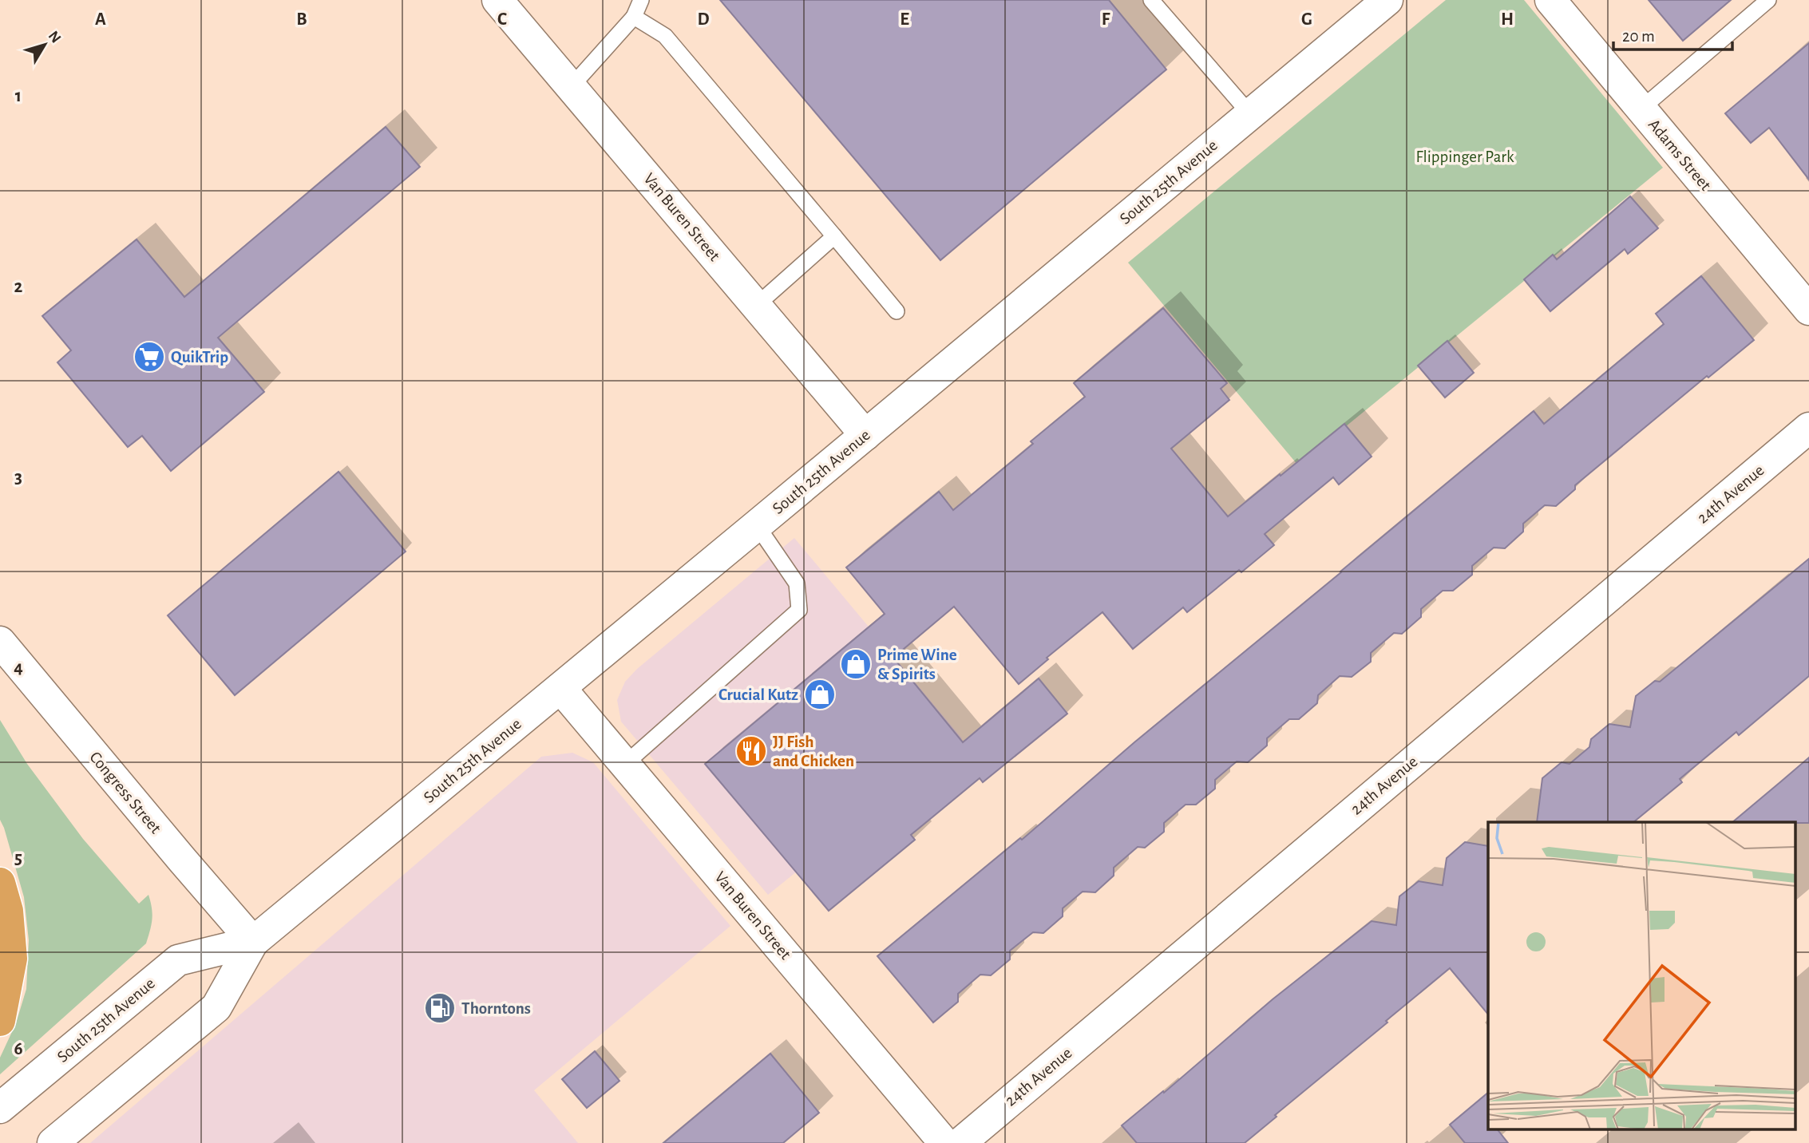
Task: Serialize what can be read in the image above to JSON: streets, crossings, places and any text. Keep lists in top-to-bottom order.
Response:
{
  "streets": {
    "street": [
      "Adams Street",
      "South 25th Avenue",
      "Van Buren Street",
      "24th Avenue",
      "Congress Street"
    ]
  },
  "crossings": [
    ["South 25th Avenue", "Van Buren Street"],
    ["South 25th Avenue", "Congress Street"]
  ],
  "parks": ["Flippinger Park"],
  "places": {
    "supermarket": ["QuikTrip"],
    "shop": ["Prime Wine & Spirits", "Crucial Kutz"],
    "restaurant": ["JJ Fish and Chicken"],
    "fuel station": ["Thorntons"]
  },
  "scale_bar": "20 m",
  "north": "top right",
  "grid": {
    "columns": [
      "A",
      "B",
      "C",
      "D",
      "E",
      "F",
      "G",
      "H"
    ],
    "rows": [
      "1",
      "2",
      "3",
      "4",
      "5",
      "6"
    ]
  }
}
